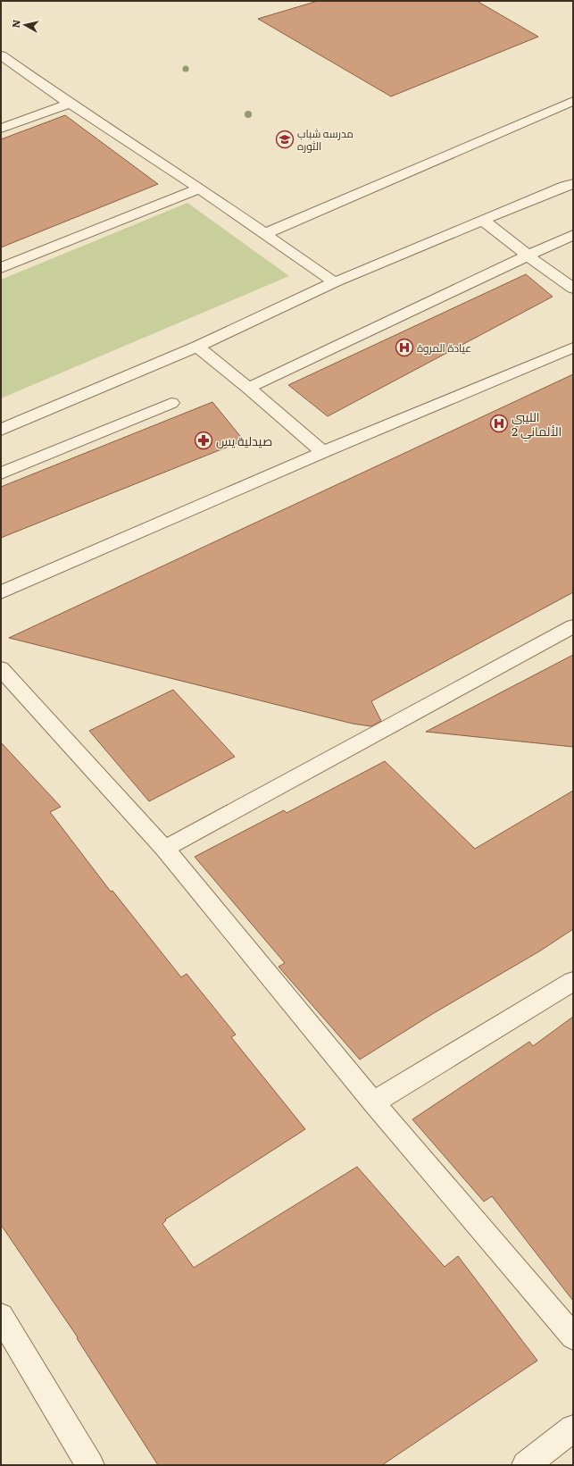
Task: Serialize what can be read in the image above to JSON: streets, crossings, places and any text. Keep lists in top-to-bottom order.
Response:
{
  "places": {
    "school or university": ["مدرسه شباب الثوره"],
    "hospital": ["عيادة المروة", "الليبي الألماني 2"],
    "pharmacy": ["صيدلية يس"]
  },
  "north": "left"
}
